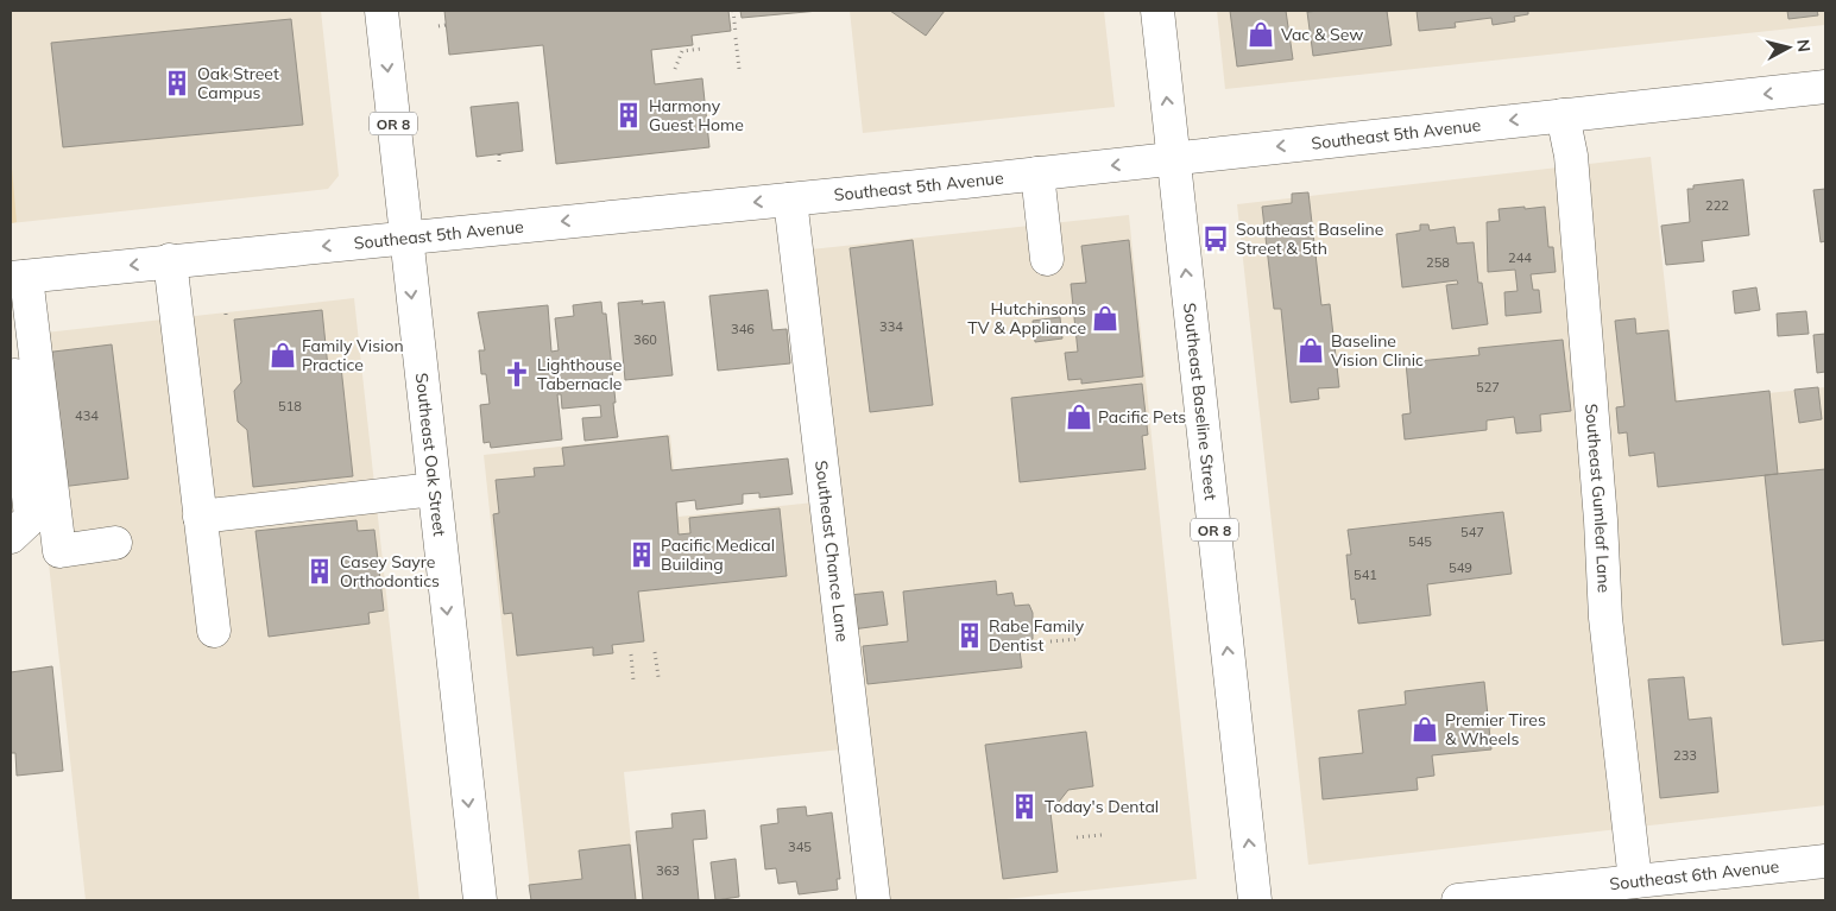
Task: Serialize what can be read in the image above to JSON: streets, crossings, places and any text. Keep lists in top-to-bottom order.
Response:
{
  "streets": {
    "main road": [
      "OR 8",
      "Southeast 5th Avenue",
      "Southeast Baseline Street",
      "Southeast Oak Street",
      "Southeast Gumleaf Lane",
      "Southeast Chance Lane",
      "Southeast 6th Avenue"
    ]
  },
  "crossings": [
    ["Southeast 5th Avenue", "Southeast Baseline Street"],
    ["Southeast 5th Avenue", "Southeast Oak Street"],
    ["Southeast 5th Avenue", "Southeast Gumleaf Lane"],
    ["Southeast 5th Avenue", "Southeast Chance Lane"],
    ["Southeast Gumleaf Lane", "Southeast 6th Avenue"]
  ],
  "one_way": ["Southeast 5th Avenue", "Southeast Baseline Street"],
  "places": {
    "shop": [
      "Vac & Sew",
      "Hutchinsons TV & Appliance",
      "Baseline Vision Clinic",
      "Family Vision Practice",
      "Pacific Pets",
      "Premier Tires & Wheels"
    ],
    "building": [
      "Oak Street Campus",
      "Harmony Guest Home",
      "Pacific Medical Building",
      "Casey Sayre Orthodontics",
      "Rabe Family Dentist",
      "Today's Dental"
    ],
    "bus stop": ["Southeast Baseline Street & 5th"],
    "church": ["Lighthouse Tabernacle"]
  },
  "house_numbers": [
    "222",
    "244",
    "258",
    "334",
    "346",
    "360",
    "527",
    "518",
    "434",
    "547",
    "545",
    "549",
    "541",
    "233",
    "345",
    "363"
  ],
  "north": "right"
}
